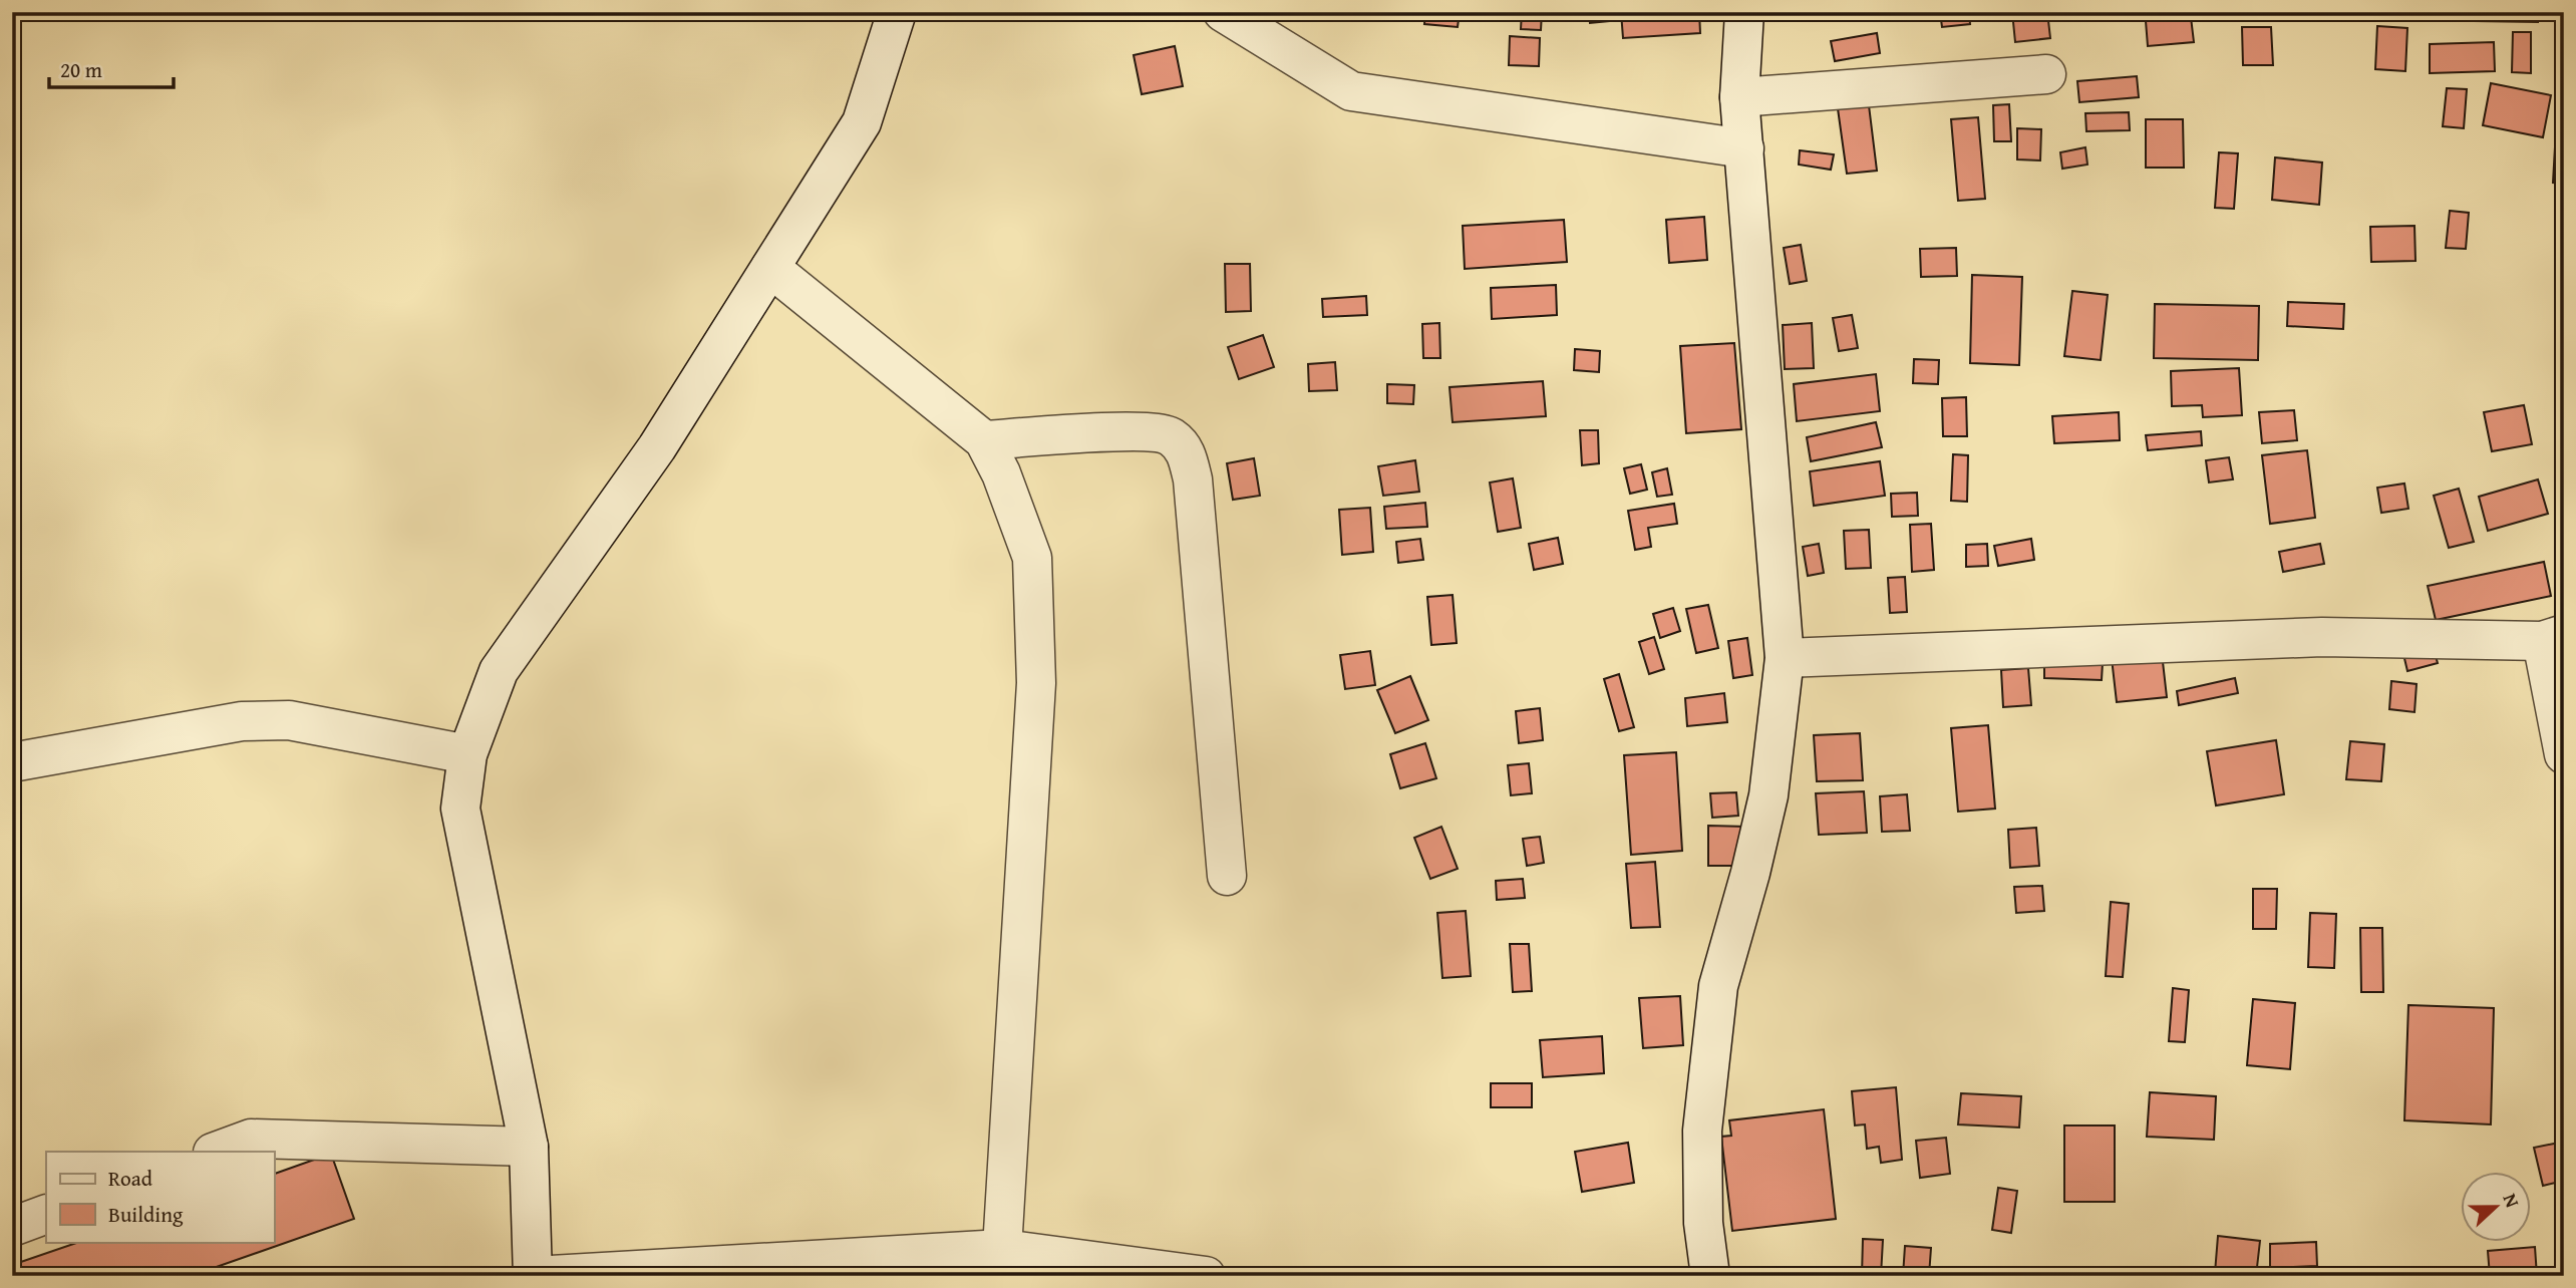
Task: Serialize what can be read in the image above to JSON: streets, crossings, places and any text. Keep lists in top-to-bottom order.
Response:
{
  "legend": ["Road", "Building"],
  "scale_bar": "20 m",
  "north": "right"
}
